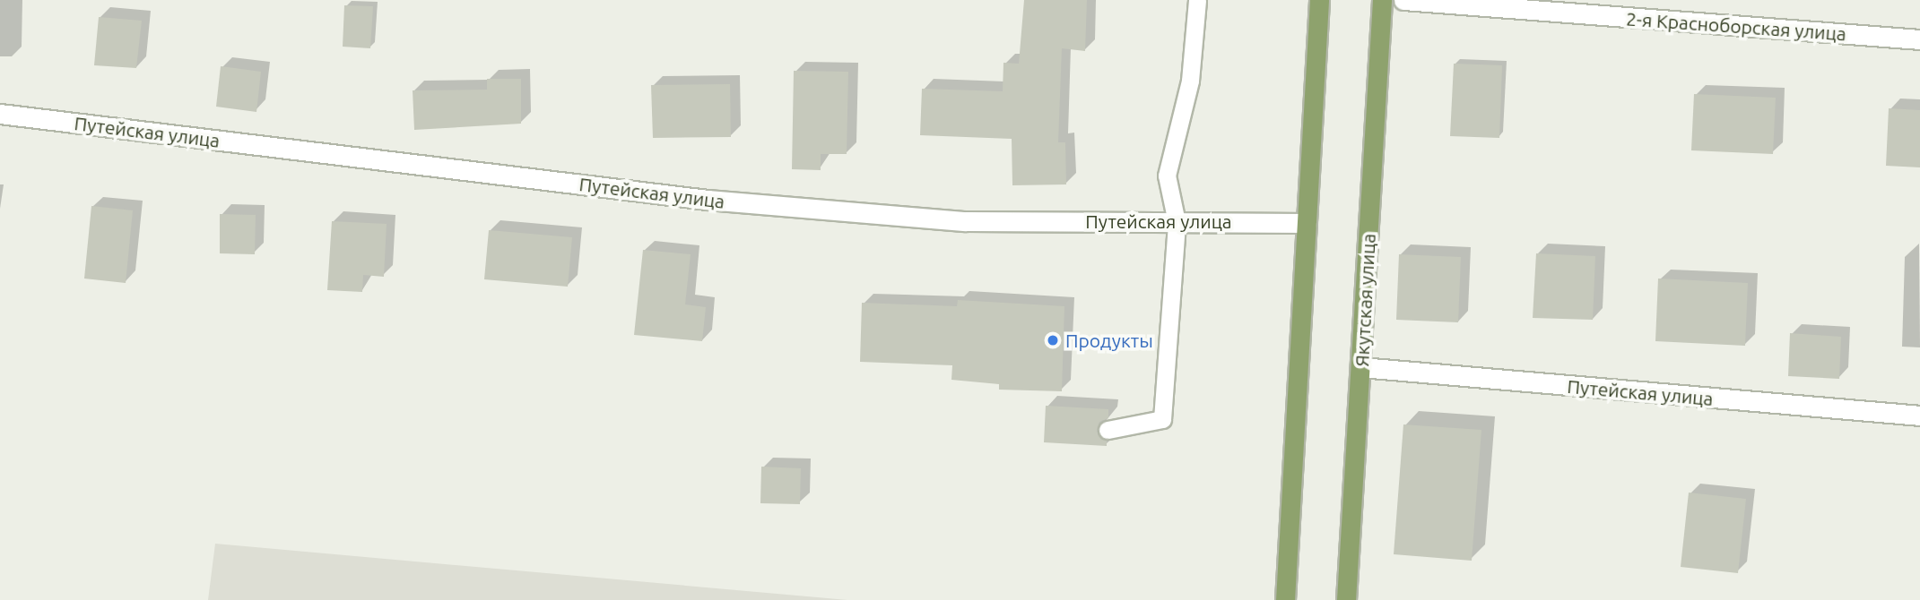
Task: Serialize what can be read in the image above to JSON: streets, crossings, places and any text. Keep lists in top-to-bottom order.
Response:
{
  "streets": {
    "main road": ["Якутская улица"],
    "street": ["2-я Красноборская улица", "Путейская улица"]
  },
  "crossings": [
    ["Путейская улица", "Якутская улица"]
  ],
  "places": ["Продукты"]
}
